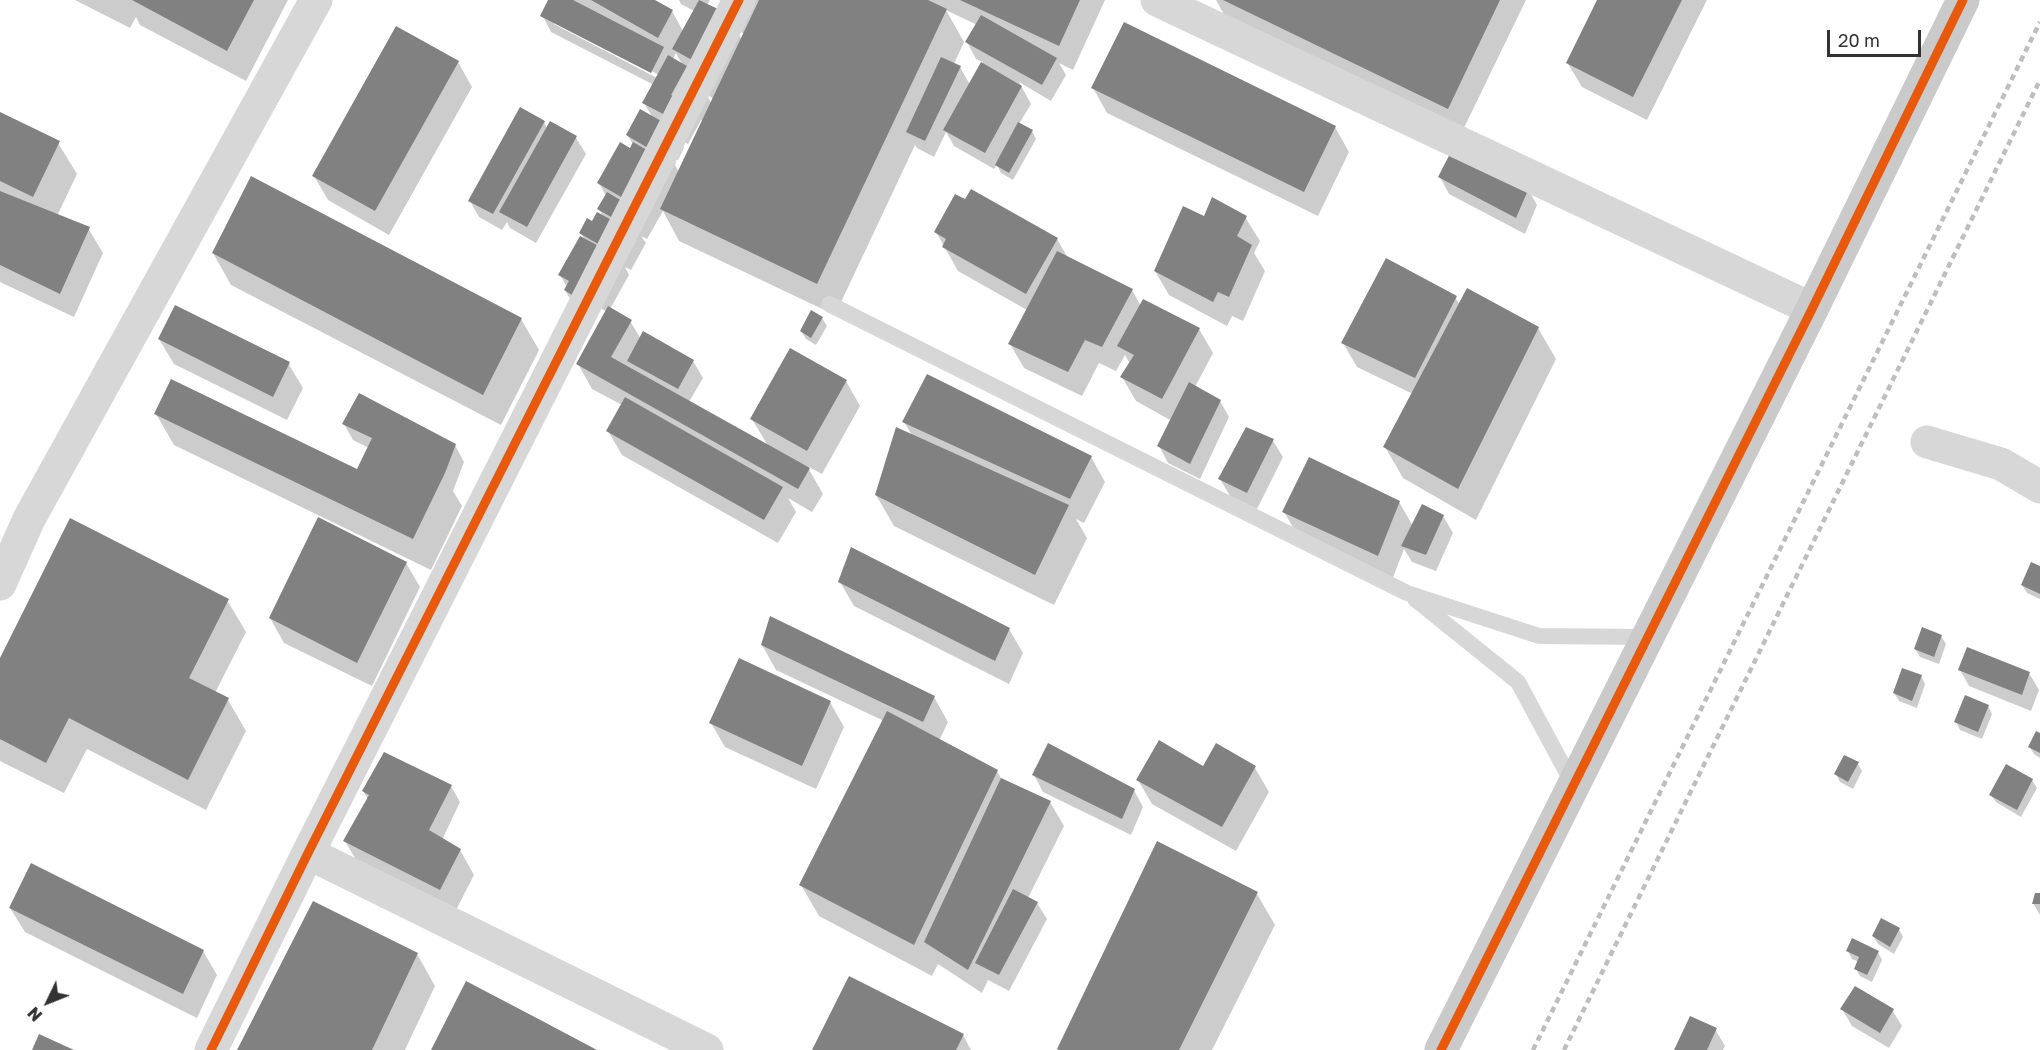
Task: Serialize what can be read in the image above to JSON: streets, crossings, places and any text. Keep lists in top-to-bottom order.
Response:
{
  "scale_bar": "20 m",
  "north": "bottom left"
}
